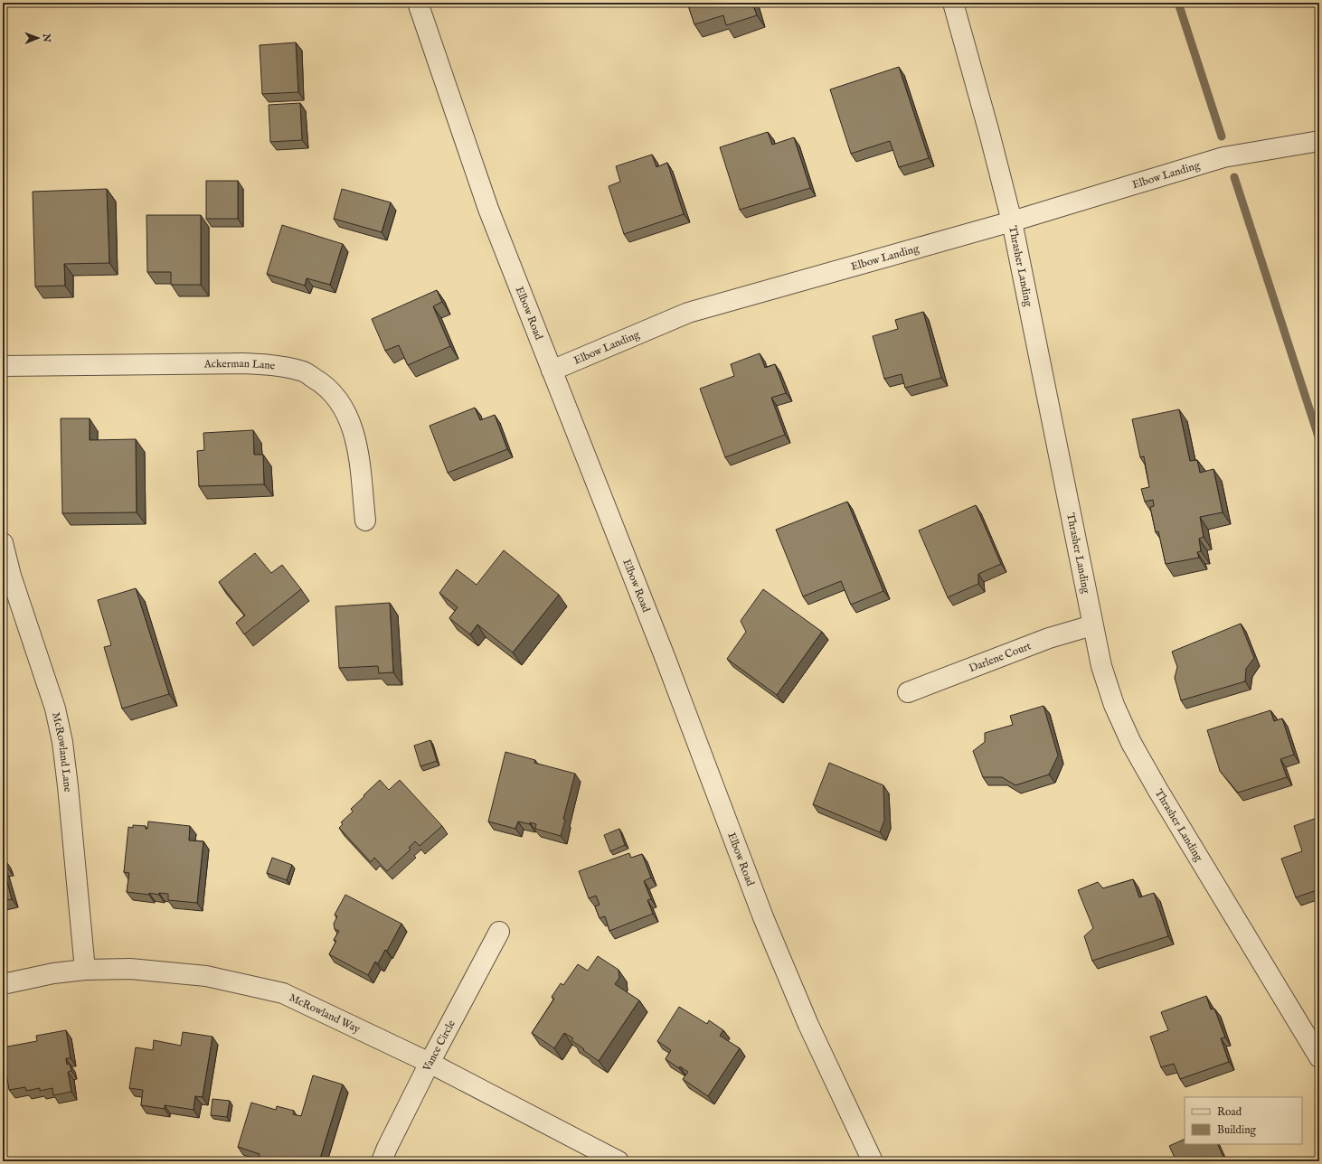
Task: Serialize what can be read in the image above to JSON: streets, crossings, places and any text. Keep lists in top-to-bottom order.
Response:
{
  "streets": {
    "street": [
      "Elbow Landing",
      "Thrasher Landing",
      "Elbow Road",
      "Ackerman Lane",
      "Darlene Court",
      "McRowland Lane",
      "McRowland Way",
      "Vance Circle"
    ]
  },
  "crossings": [
    ["Elbow Landing", "Thrasher Landing"],
    ["Elbow Landing", "Elbow Road"],
    ["Thrasher Landing", "Darlene Court"],
    ["McRowland Lane", "McRowland Way"],
    ["McRowland Way", "Vance Circle"]
  ],
  "legend": ["Road", "Building"],
  "north": "right"
}
